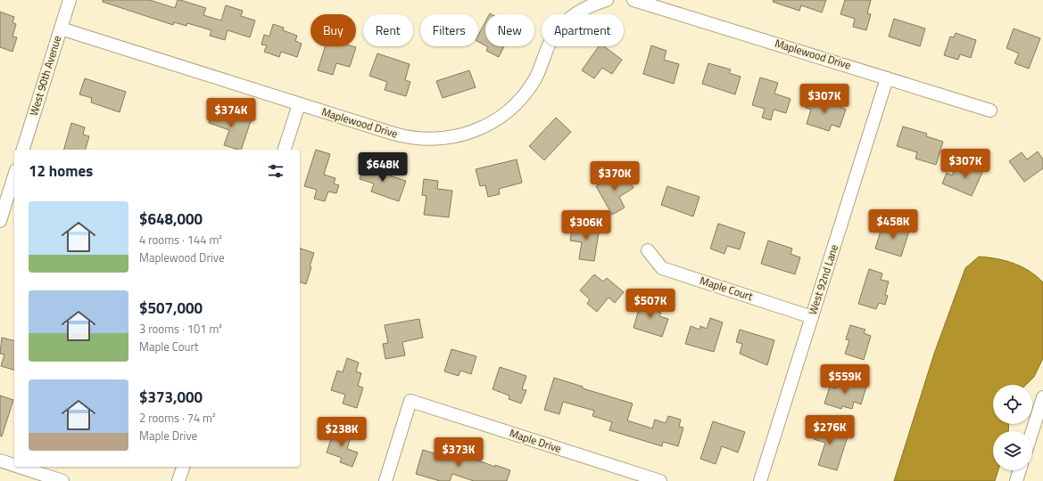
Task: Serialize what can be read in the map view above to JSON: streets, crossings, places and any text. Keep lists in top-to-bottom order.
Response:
{
  "streets": {
    "street": [
      "Maplewood Drive",
      "West 90th Avenue",
      "West 92nd Lane",
      "Maple Court",
      "Maple Drive"
    ]
  },
  "crossings": [
    ["Maplewood Drive", "West 90th Avenue"],
    ["Maplewood Drive", "West 92nd Lane"],
    ["West 92nd Lane", "Maple Court"]
  ],
  "page": {
    "chip": [
      "Buy",
      "Rent",
      "Filters",
      "New",
      "Apartment"
    ],
    "price": [
      "$307K",
      "$374K",
      "$307K",
      "$648K",
      "$370K",
      "$458K",
      "$306K",
      "$507K",
      "$559K",
      "$276K",
      "$238K",
      "$373K"
    ],
    "heading": "12 homes",
    "list": [
      {
        "name": "$648,000",
        "note": "4 rooms · 144 m² · Maplewood Drive"
      },
      {
        "name": "$507,000",
        "note": "3 rooms · 101 m² · Maple Court"
      },
      {
        "name": "$373,000",
        "note": "2 rooms · 74 m² · Maple Drive"
      }
    ]
  }
}
